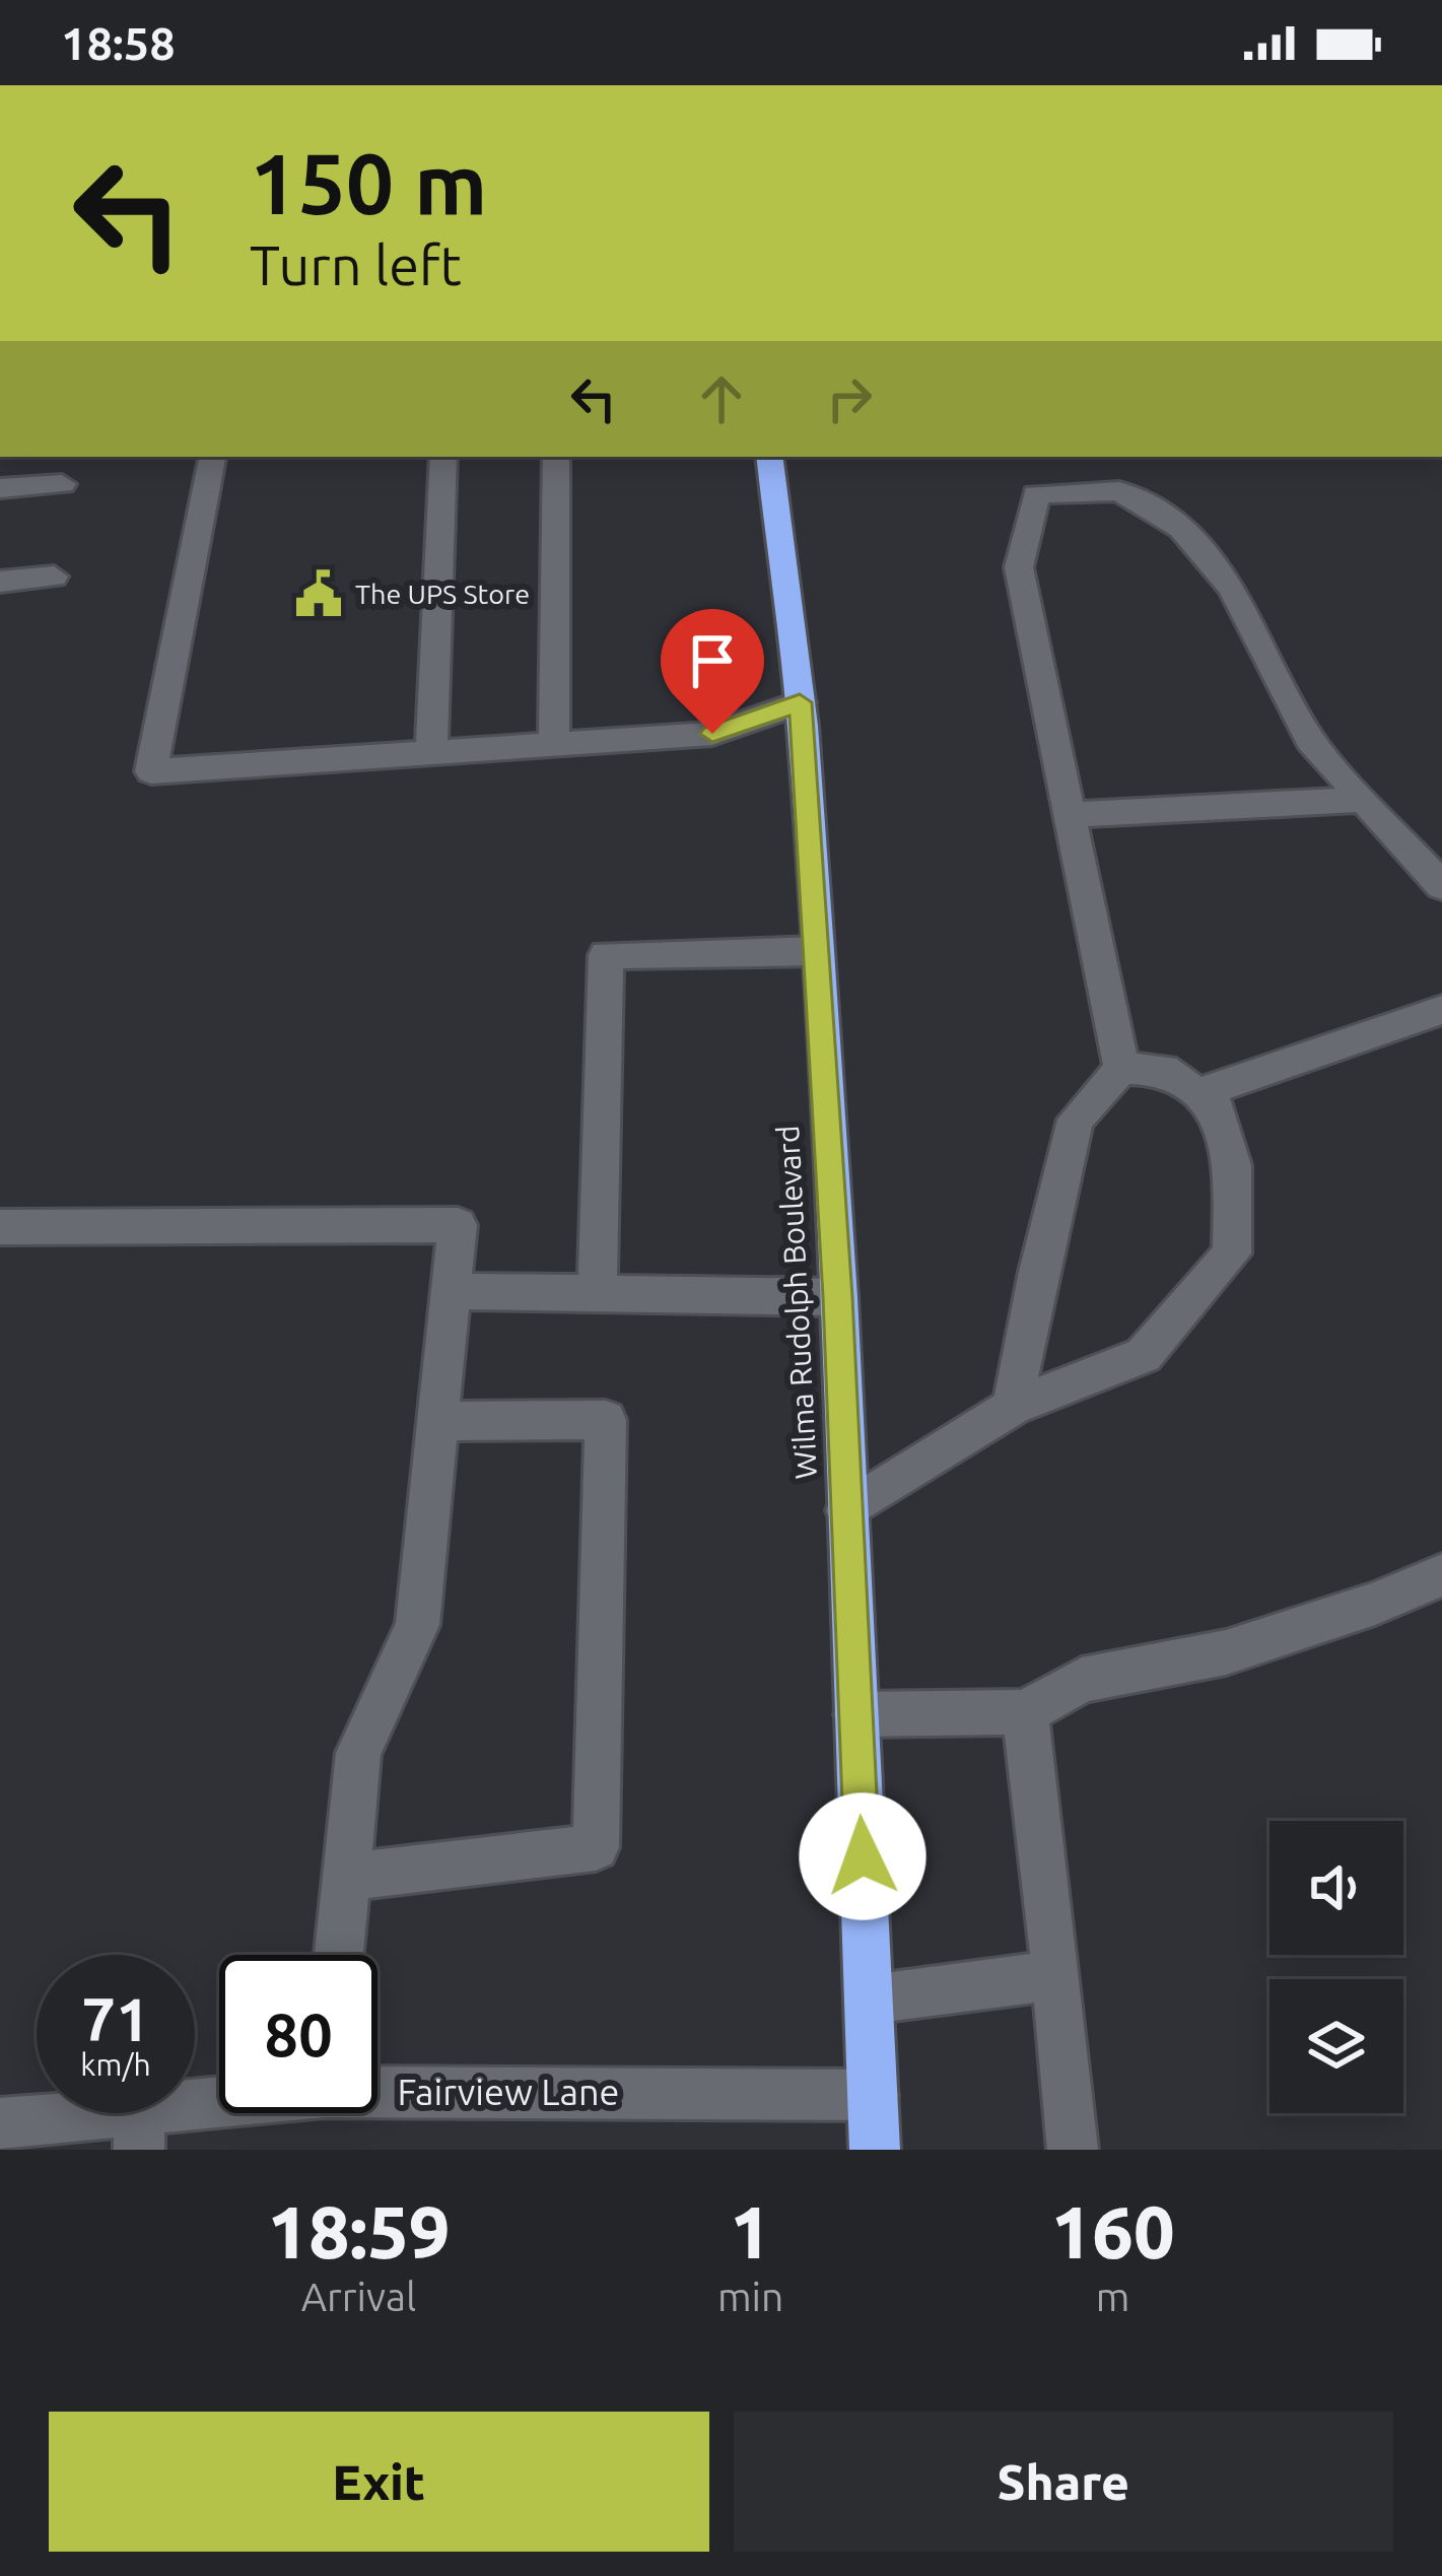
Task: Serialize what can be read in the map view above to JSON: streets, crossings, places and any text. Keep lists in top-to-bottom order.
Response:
{
  "streets": {
    "highway": ["Wilma Rudolph Boulevard"],
    "street": ["Fairview Lane"]
  },
  "crossings": [
    ["Wilma Rudolph Boulevard", "Fairview Lane"]
  ],
  "places": {
    "public building": ["The UPS Store"]
  },
  "page": {
    "status": "18:58",
    "turn": ["150 m", "Turn left"],
    "speed": "71 km/h",
    "limit": "80",
    "eta": [
      "18:59",
      "Arrival",
      "1",
      "min",
      "160",
      "m"
    ],
    "buttons": ["Exit", "Share"]
  }
}
